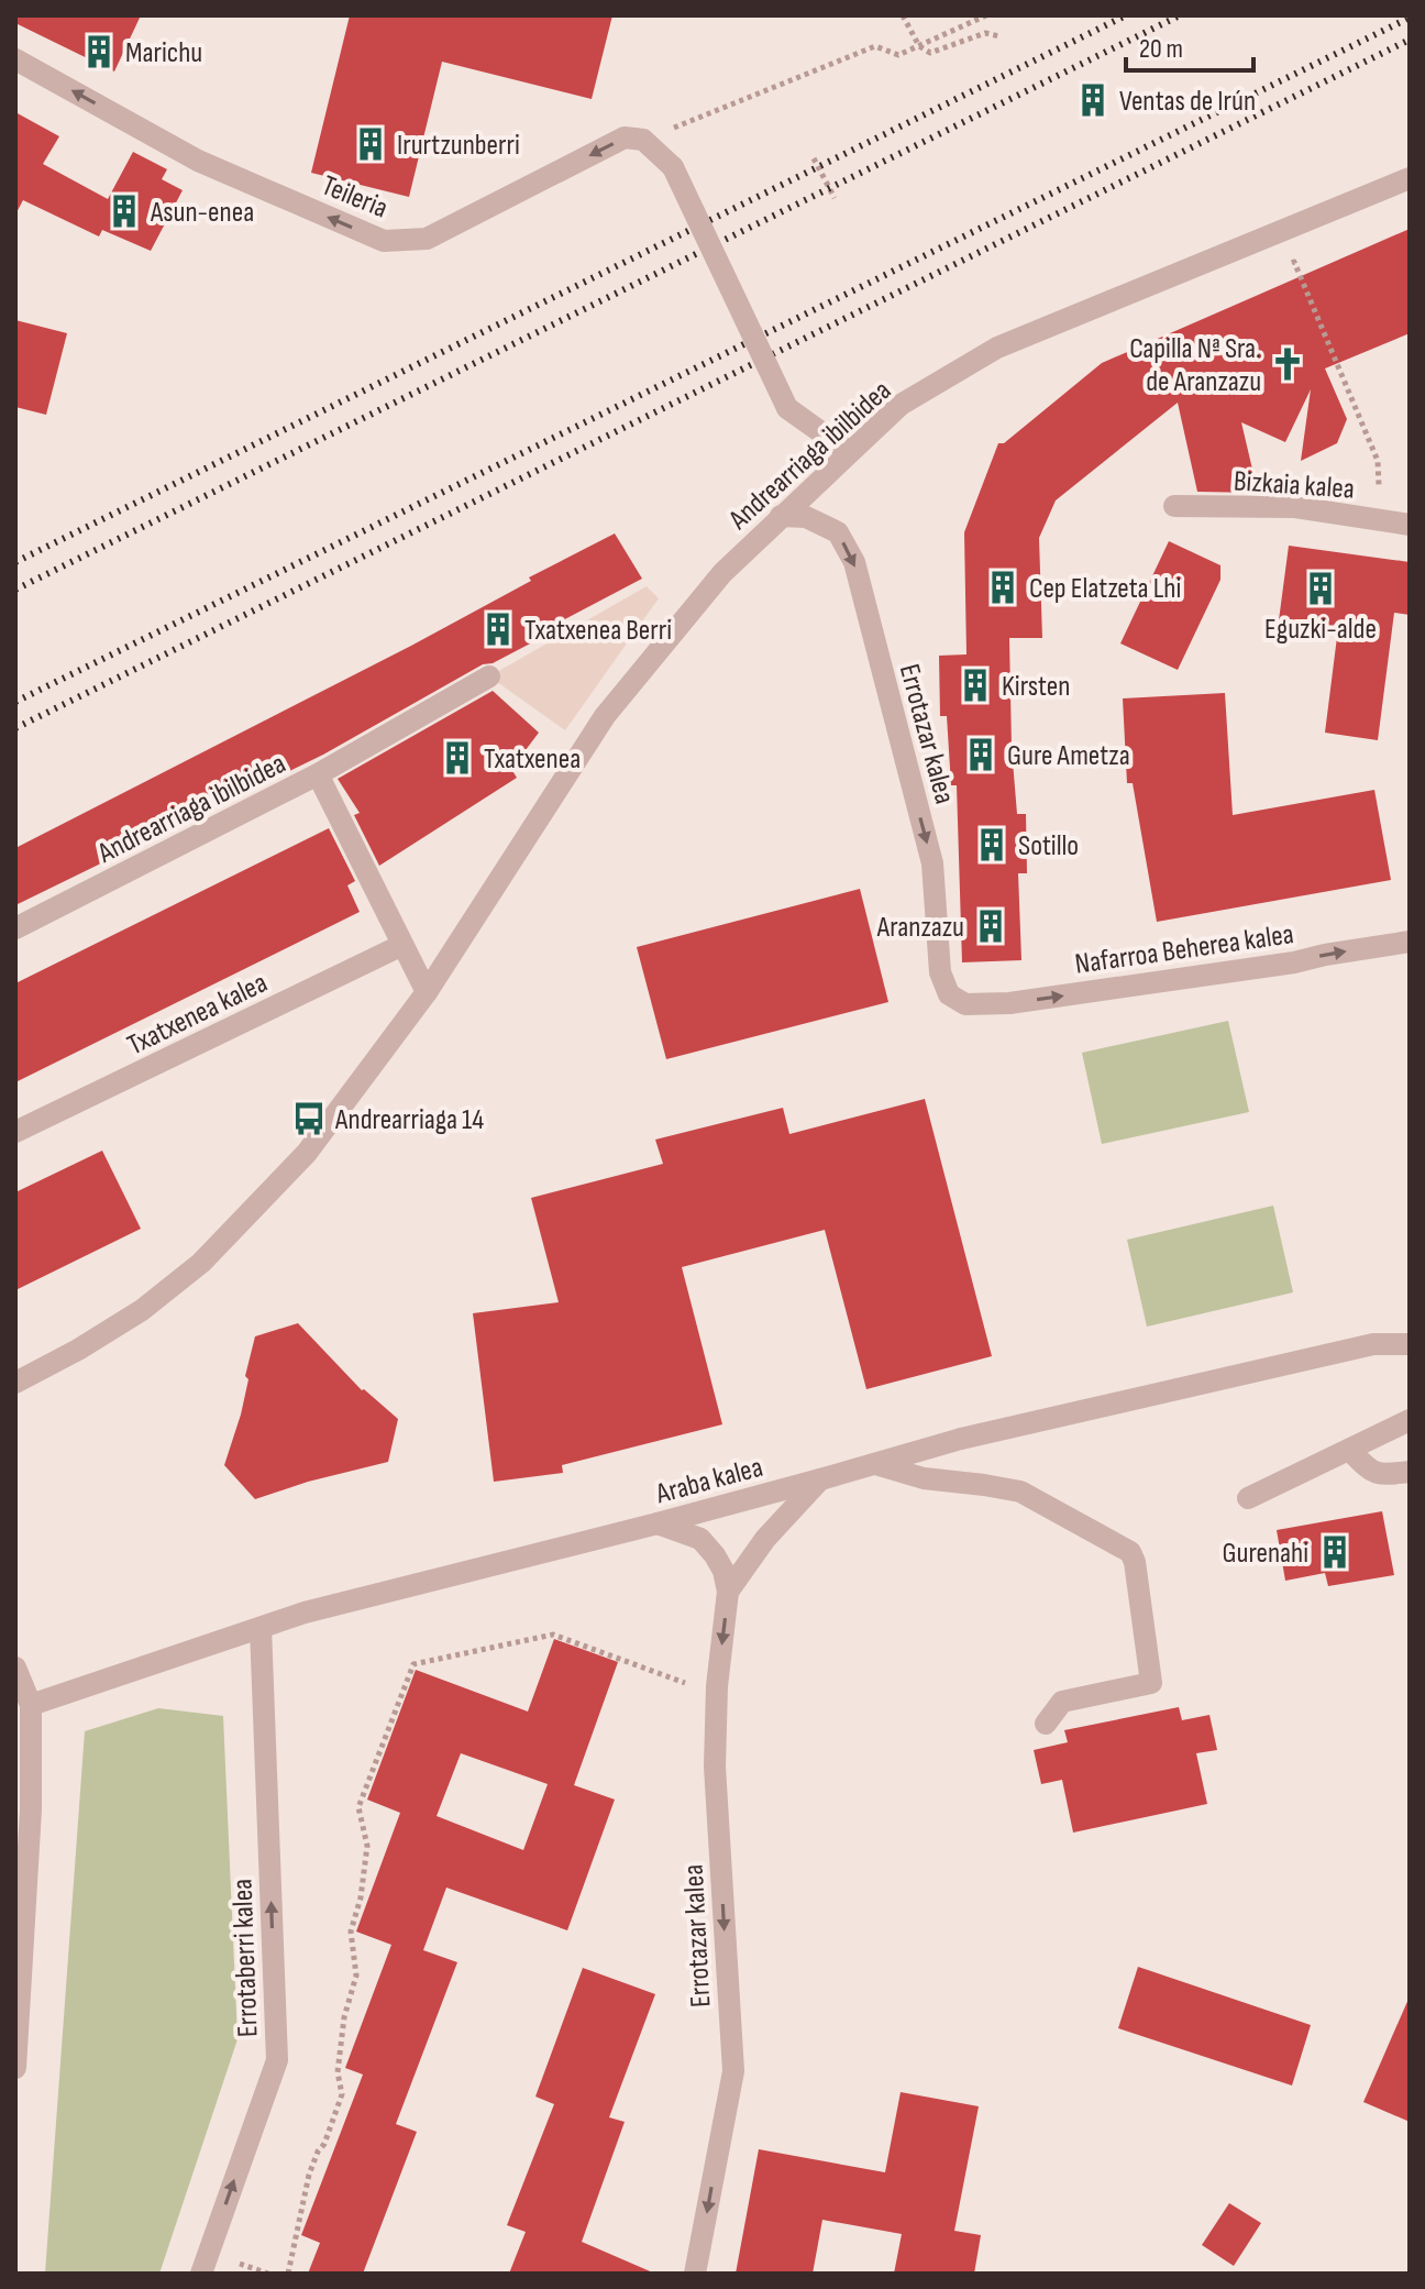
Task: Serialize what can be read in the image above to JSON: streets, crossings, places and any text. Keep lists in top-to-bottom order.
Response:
{
  "streets": {
    "street": [
      "Teileria",
      "Andrearriaga ibilbidea",
      "Bizkaia kalea",
      "Errotazar kalea",
      "Nafarroa Beherea kalea",
      "Txatxenea kalea",
      "Araba kalea",
      "Errotaberri kalea"
    ]
  },
  "crossings": [
    ["Andrearriaga ibilbidea", "Errotazar kalea"],
    ["Andrearriaga ibilbidea", "Txatxenea kalea"],
    ["Errotazar kalea", "Nafarroa Beherea kalea"],
    ["Errotazar kalea", "Araba kalea"],
    ["Araba kalea", "Errotaberri kalea"]
  ],
  "one_way": [
    "Teileria",
    "Errotazar kalea",
    "Nafarroa Beherea kalea",
    "Errotaberri kalea"
  ],
  "places": {
    "building": [
      "Marichu",
      "Ventas de Irún",
      "Irurtzunberri",
      "Asun-enea",
      "Cep Elatzeta Lhi",
      "Eguzki-alde",
      "Txatxenea Berri",
      "Kirsten",
      "Gure Ametza",
      "Txatxenea",
      "Sotillo",
      "Aranzazu",
      "Gurenahi"
    ],
    "church": ["Capilla Nª Sra. de Aranzazu"],
    "bus stop": ["Andrearriaga 14"]
  },
  "scale_bar": "20 m"
}
